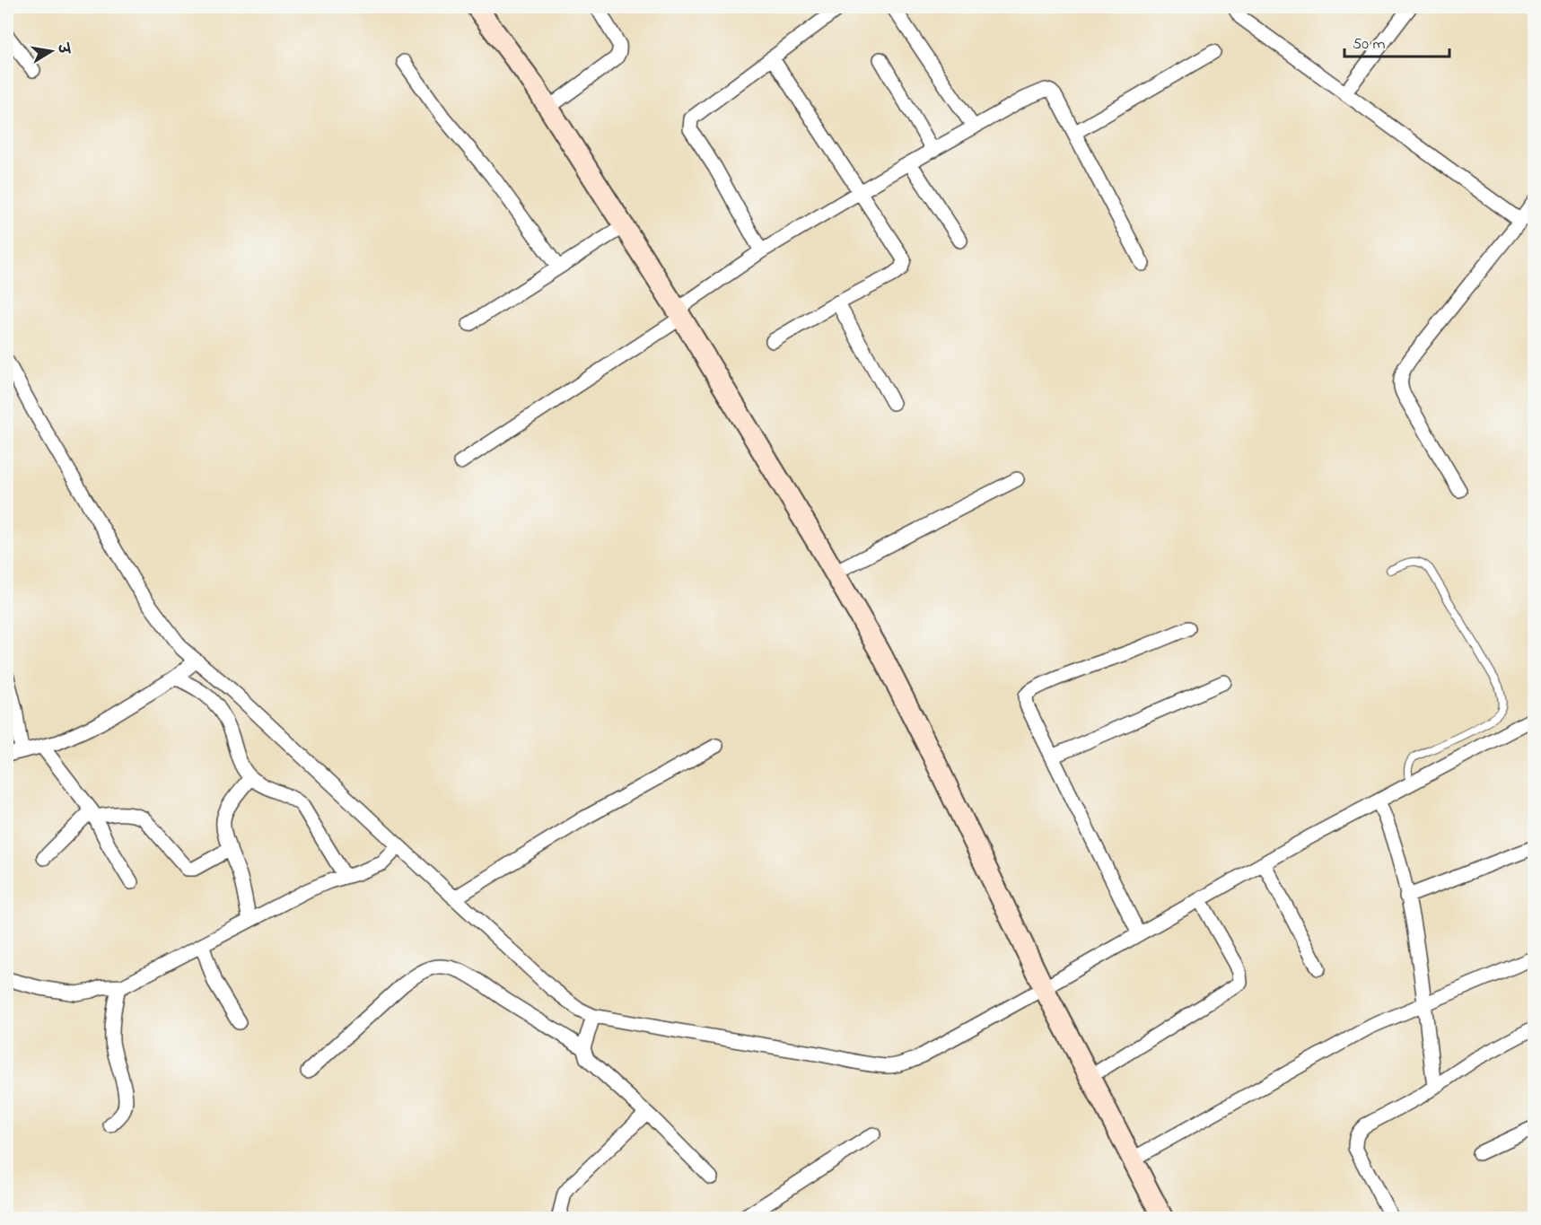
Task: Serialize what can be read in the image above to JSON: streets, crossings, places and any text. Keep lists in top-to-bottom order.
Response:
{
  "scale_bar": "50 m",
  "north": "right"
}
